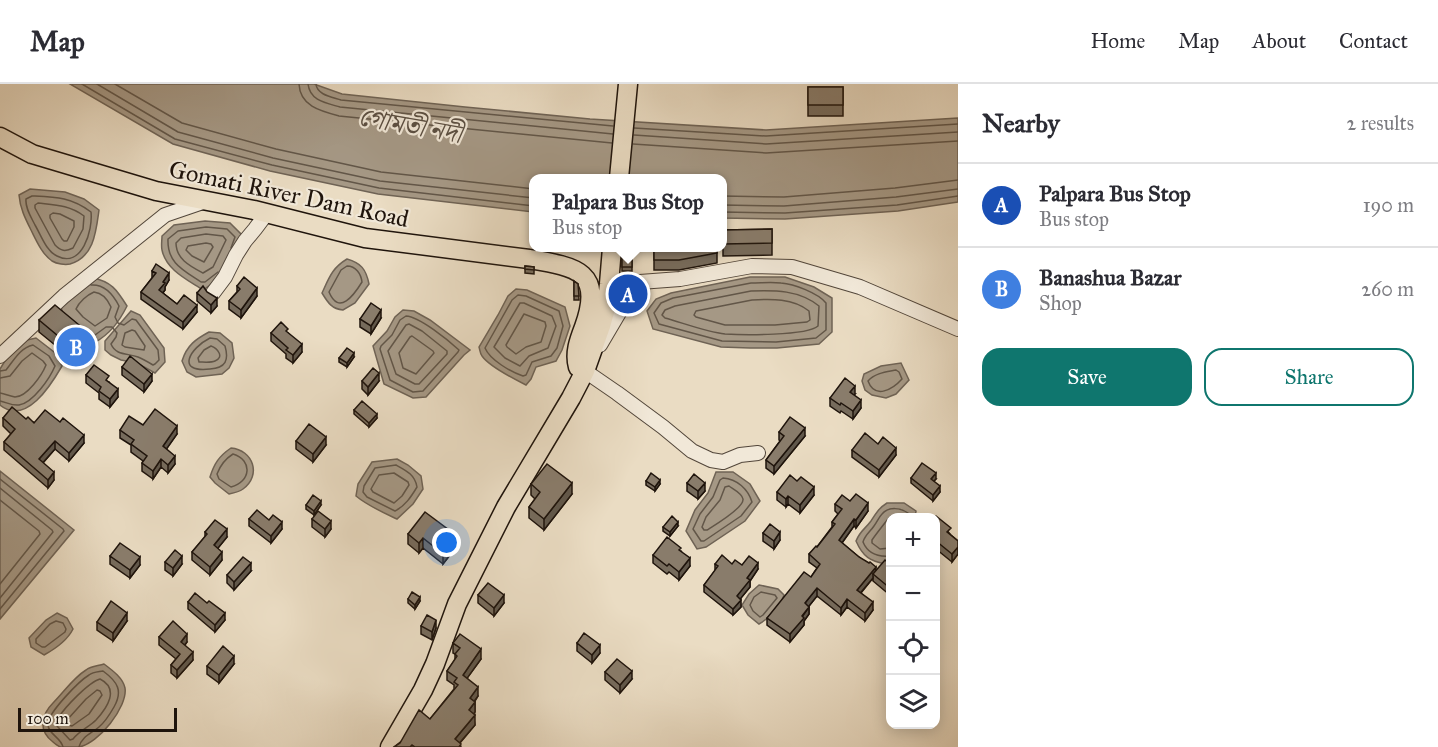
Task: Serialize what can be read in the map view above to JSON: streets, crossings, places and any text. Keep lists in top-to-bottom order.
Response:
{
  "streets": {
    "main road": ["Gomati River Dam Road"]
  },
  "water": ["গোমতী নদী"],
  "scale_bar": "100 m",
  "page": {
    "header": "Map",
    "nav": [
      "Home",
      "Map",
      "About",
      "Contact"
    ],
    "heading": ["Nearby", "2 results"],
    "list": [
      {
        "mark": "A",
        "name": "Palpara Bus Stop",
        "note": "Bus stop",
        "value": "190 m"
      },
      {
        "mark": "B",
        "name": "Banashua Bazar",
        "note": "Shop",
        "value": "260 m"
      }
    ],
    "popup": ["Palpara Bus Stop", "Bus stop"],
    "pins": ["A", "B"],
    "buttons": ["Save", "Share"],
    "map_buttons": ["+", "−"],
    "scale": "100 m"
  }
}
